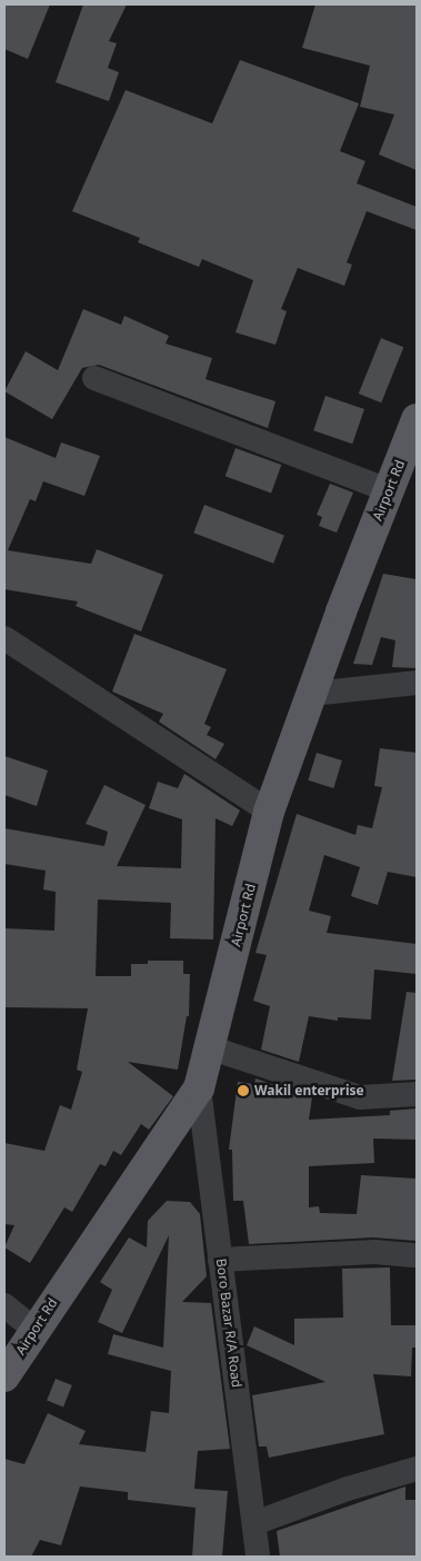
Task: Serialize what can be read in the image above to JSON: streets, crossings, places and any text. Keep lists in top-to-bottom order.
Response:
{
  "streets": {
    "main road": ["Airport Rd"],
    "street": ["Boro Bazar R/A Road"]
  },
  "crossings": [
    ["Airport Rd", "Boro Bazar R/A Road"]
  ],
  "places": ["Wakil enterprise"]
}
